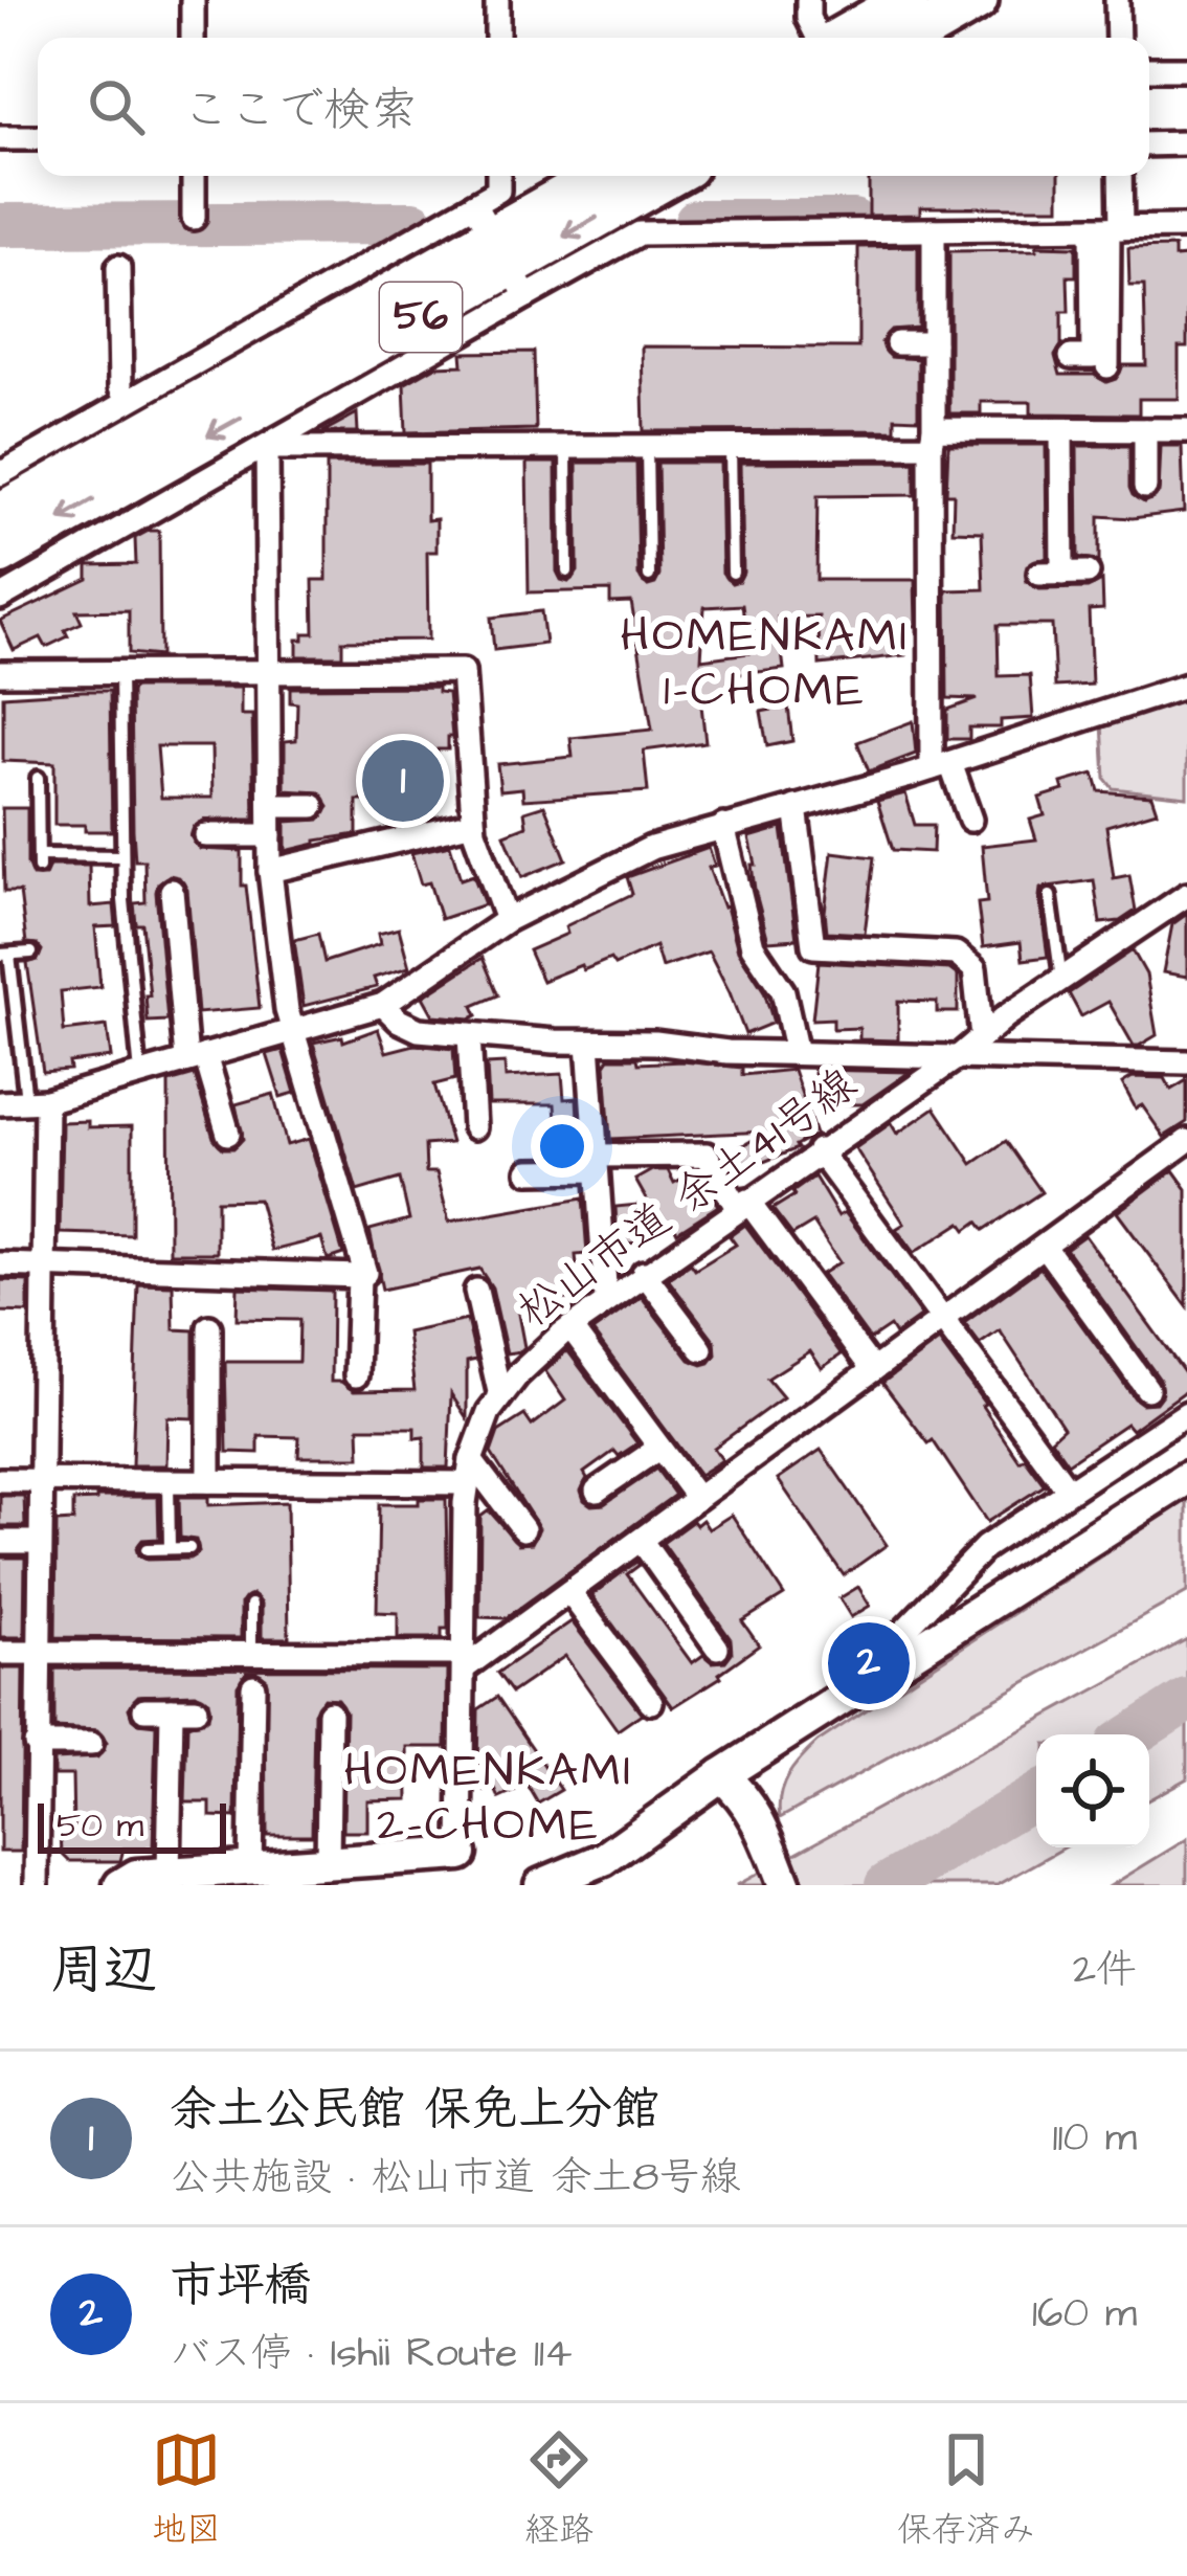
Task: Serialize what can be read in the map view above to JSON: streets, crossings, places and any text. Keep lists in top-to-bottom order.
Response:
{
  "streets": {
    "highway": ["56"],
    "street": ["松山市道 余土41号線"]
  },
  "districts": ["HOMENKAMI 1-CHOME", "HOMENKAMI 2-CHOME"],
  "scale_bar": "50 m",
  "page": {
    "search": "ここで検索",
    "pins": ["1", "2"],
    "scale": "50 m",
    "heading": ["周辺", "2件"],
    "list": [
      {
        "mark": "1",
        "name": "余土公民館 保免上分館",
        "note": "公共施設 · 松山市道 余土8号線",
        "value": "110 m"
      },
      {
        "mark": "2",
        "name": "市坪橋",
        "note": "バス停 · Ishii Route 114",
        "value": "160 m"
      }
    ],
    "nav": ["地図", "経路", "保存済み"]
  }
}
